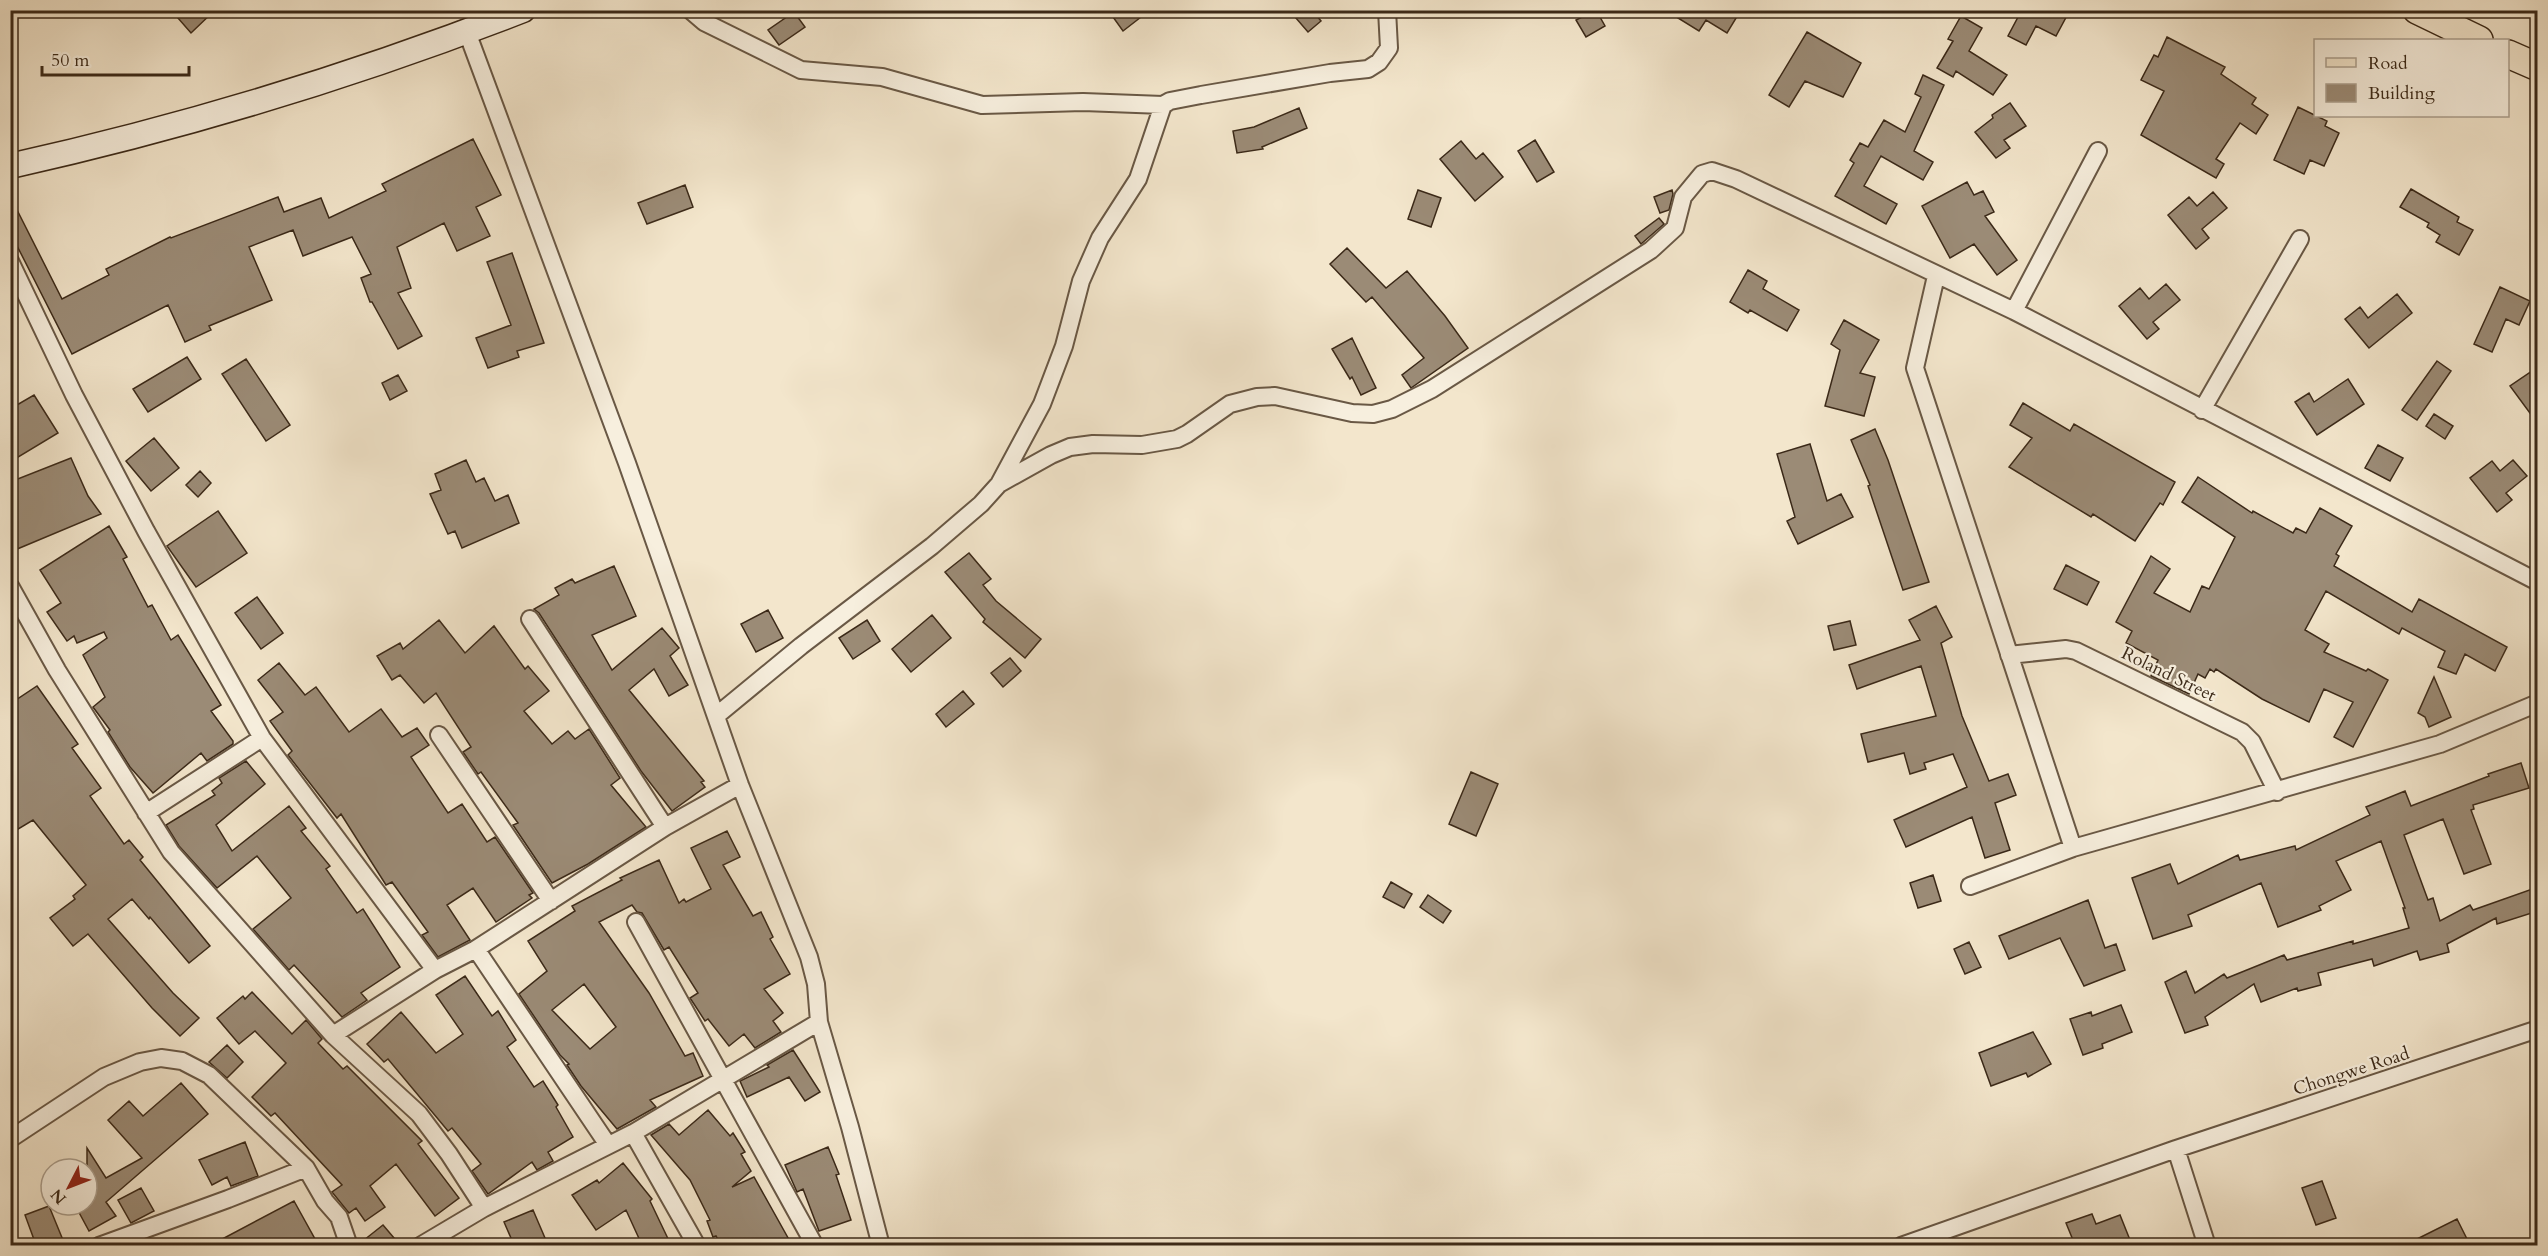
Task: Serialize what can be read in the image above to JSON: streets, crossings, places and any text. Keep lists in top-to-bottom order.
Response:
{
  "streets": {
    "street": ["Roland Street", "Chongwe Road"]
  },
  "legend": ["Road", "Building"],
  "scale_bar": "50 m",
  "north": "bottom left"
}
